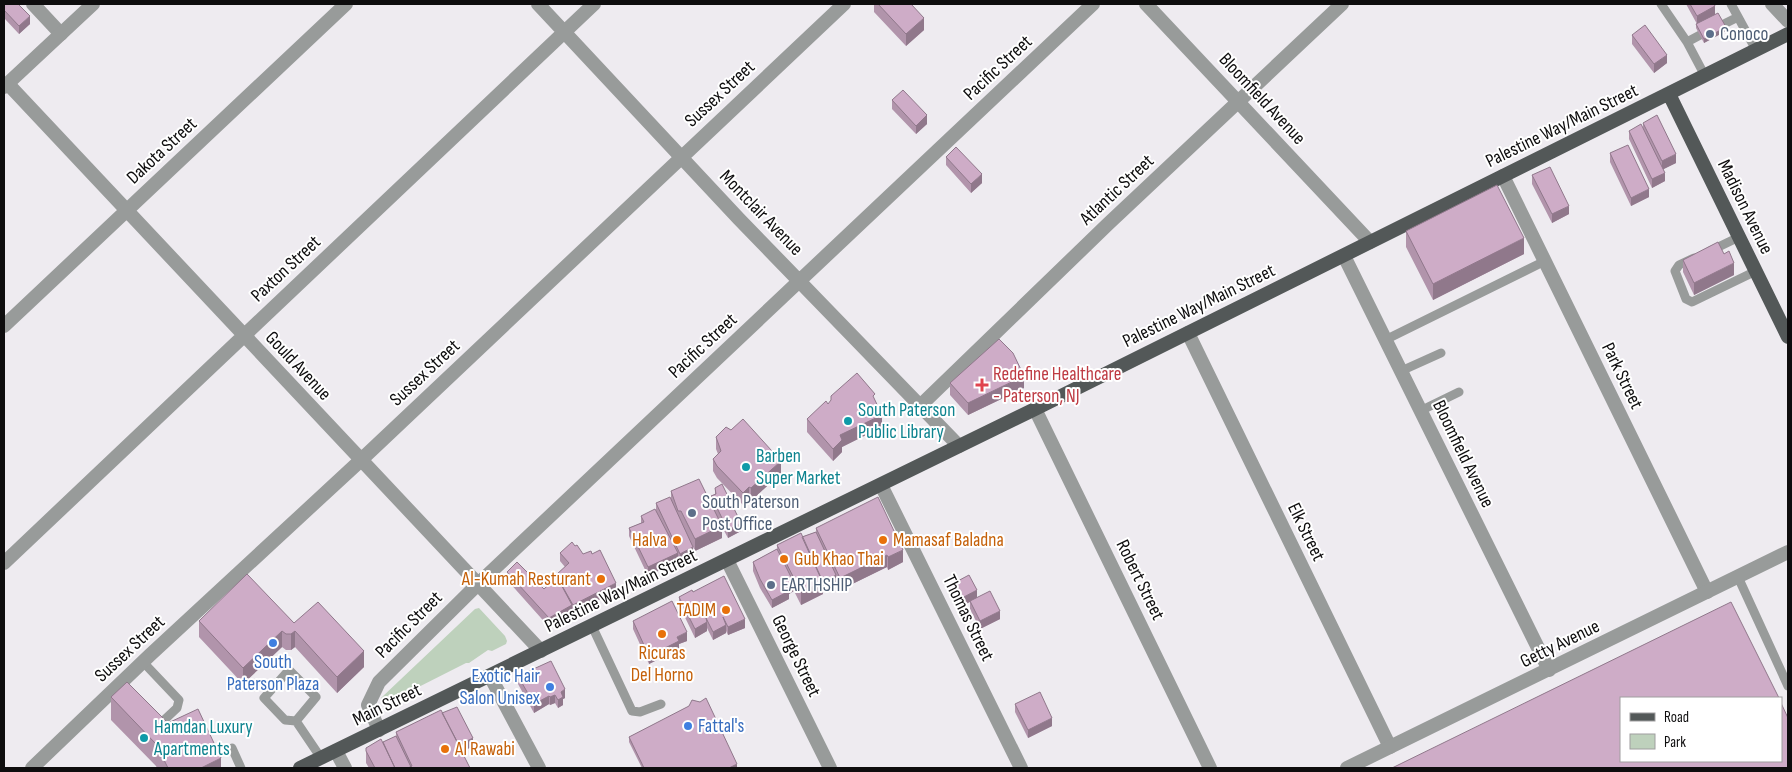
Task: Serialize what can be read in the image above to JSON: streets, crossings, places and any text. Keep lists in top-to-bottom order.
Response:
{
  "streets": {
    "main road": ["Palestine Way/Main Street", "Madison Avenue", "Main Street"],
    "street": [
      "Pacific Street",
      "Sussex Street",
      "Bloomfield Avenue",
      "Dakota Street",
      "Atlantic Street",
      "Montclair Avenue",
      "Paxton Street",
      "Gould Avenue",
      "Park Street",
      "Elk Street",
      "Robert Street",
      "Thomas Street",
      "Getty Avenue",
      "George Street"
    ]
  },
  "crossings": [
    ["Pacific Street", "Montclair Avenue"],
    ["Pacific Street", "Gould Avenue"],
    ["Pacific Street", "Main Street"],
    ["Sussex Street", "Montclair Avenue"],
    ["Sussex Street", "Gould Avenue"],
    ["Bloomfield Avenue", "Palestine Way/Main Street"],
    ["Bloomfield Avenue", "Atlantic Street"],
    ["Bloomfield Avenue", "Getty Avenue"],
    ["Palestine Way/Main Street", "Madison Avenue"],
    ["Palestine Way/Main Street", "Montclair Avenue"],
    ["Palestine Way/Main Street", "Gould Avenue"],
    ["Palestine Way/Main Street", "Park Street"],
    ["Palestine Way/Main Street", "Elk Street"],
    ["Palestine Way/Main Street", "Robert Street"],
    ["Palestine Way/Main Street", "Thomas Street"],
    ["Palestine Way/Main Street", "George Street"],
    ["Palestine Way/Main Street", "Main Street"],
    ["Dakota Street", "Gould Avenue"],
    ["Atlantic Street", "Montclair Avenue"],
    ["Montclair Avenue", "Paxton Street"],
    ["Paxton Street", "Gould Avenue"],
    ["Park Street", "Getty Avenue"],
    ["Elk Street", "Getty Avenue"]
  ],
  "places": {
    "other": [
      "Conoco",
      "South Paterson Public Library",
      "Barben Super Market",
      "South Paterson Post Office",
      "Halva",
      "Mamasaf Baladna",
      "Gub Khao Thai",
      "Al-Kumah Resturant",
      "EARTHSHIP",
      "TADIM",
      "Ricuras Del Horno",
      "South Paterson Plaza",
      "Exotic Hair Salon Unisex",
      "Fattal's",
      "Hamdan Luxury Apartments",
      "Al Rawabi"
    ],
    "health": ["Redefine Healthcare - Paterson, NJ"]
  },
  "legend": ["Road", "Park"]
}
